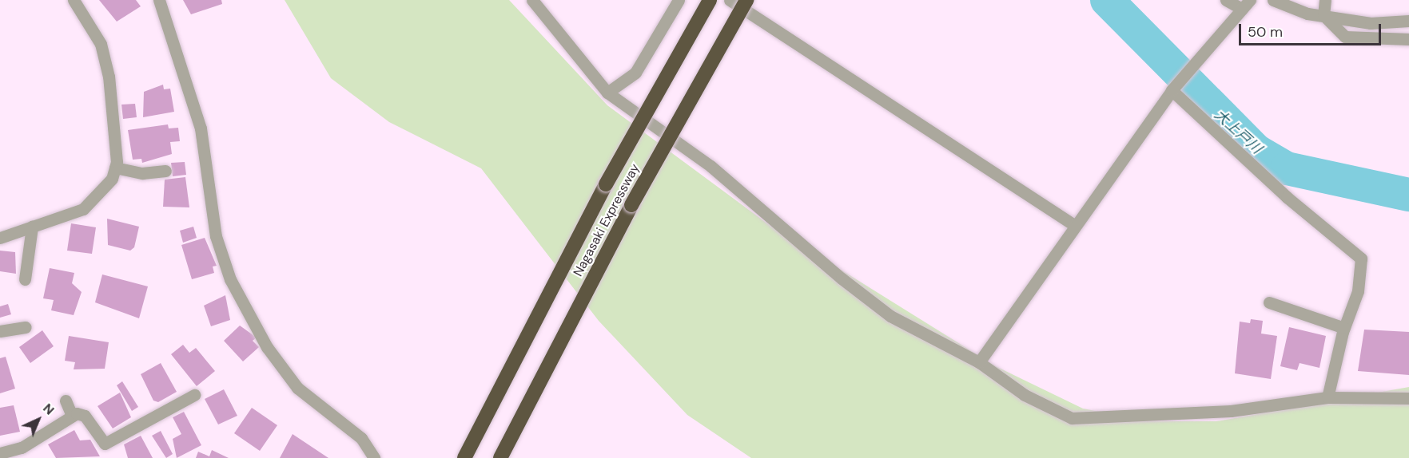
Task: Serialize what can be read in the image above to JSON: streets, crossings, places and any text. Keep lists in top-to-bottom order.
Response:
{
  "streets": {
    "highway": ["Nagasaki Expressway"]
  },
  "water": ["大上戸川"],
  "scale_bar": "50 m",
  "north": "top right"
}
